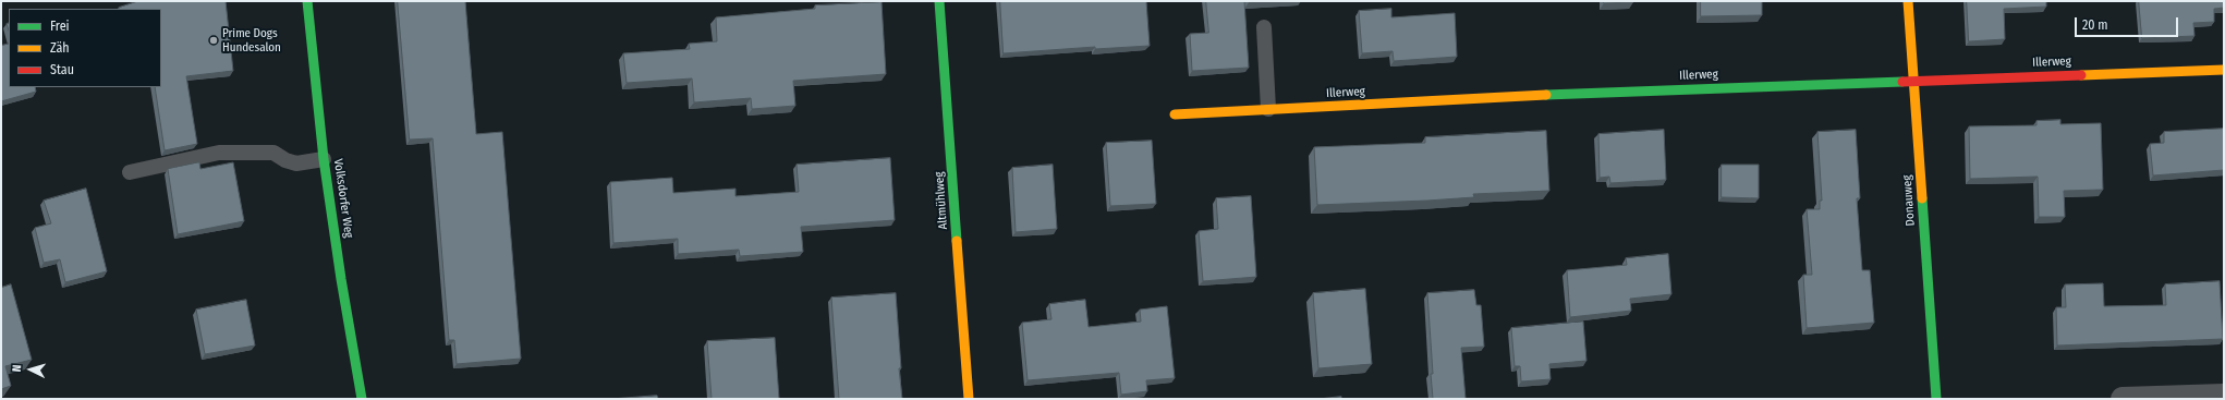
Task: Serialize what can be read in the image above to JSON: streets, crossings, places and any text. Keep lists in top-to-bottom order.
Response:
{
  "streets": {
    "street": [
      "Illerweg",
      "Volksdorfer Weg",
      "Altmühlweg",
      "Donauweg"
    ]
  },
  "crossings": [
    ["Illerweg", "Donauweg"]
  ],
  "places": ["Prime Dogs Hundesalon"],
  "legend": ["Frei", "Zäh", "Stau"],
  "scale_bar": "20 m",
  "north": "left"
}
